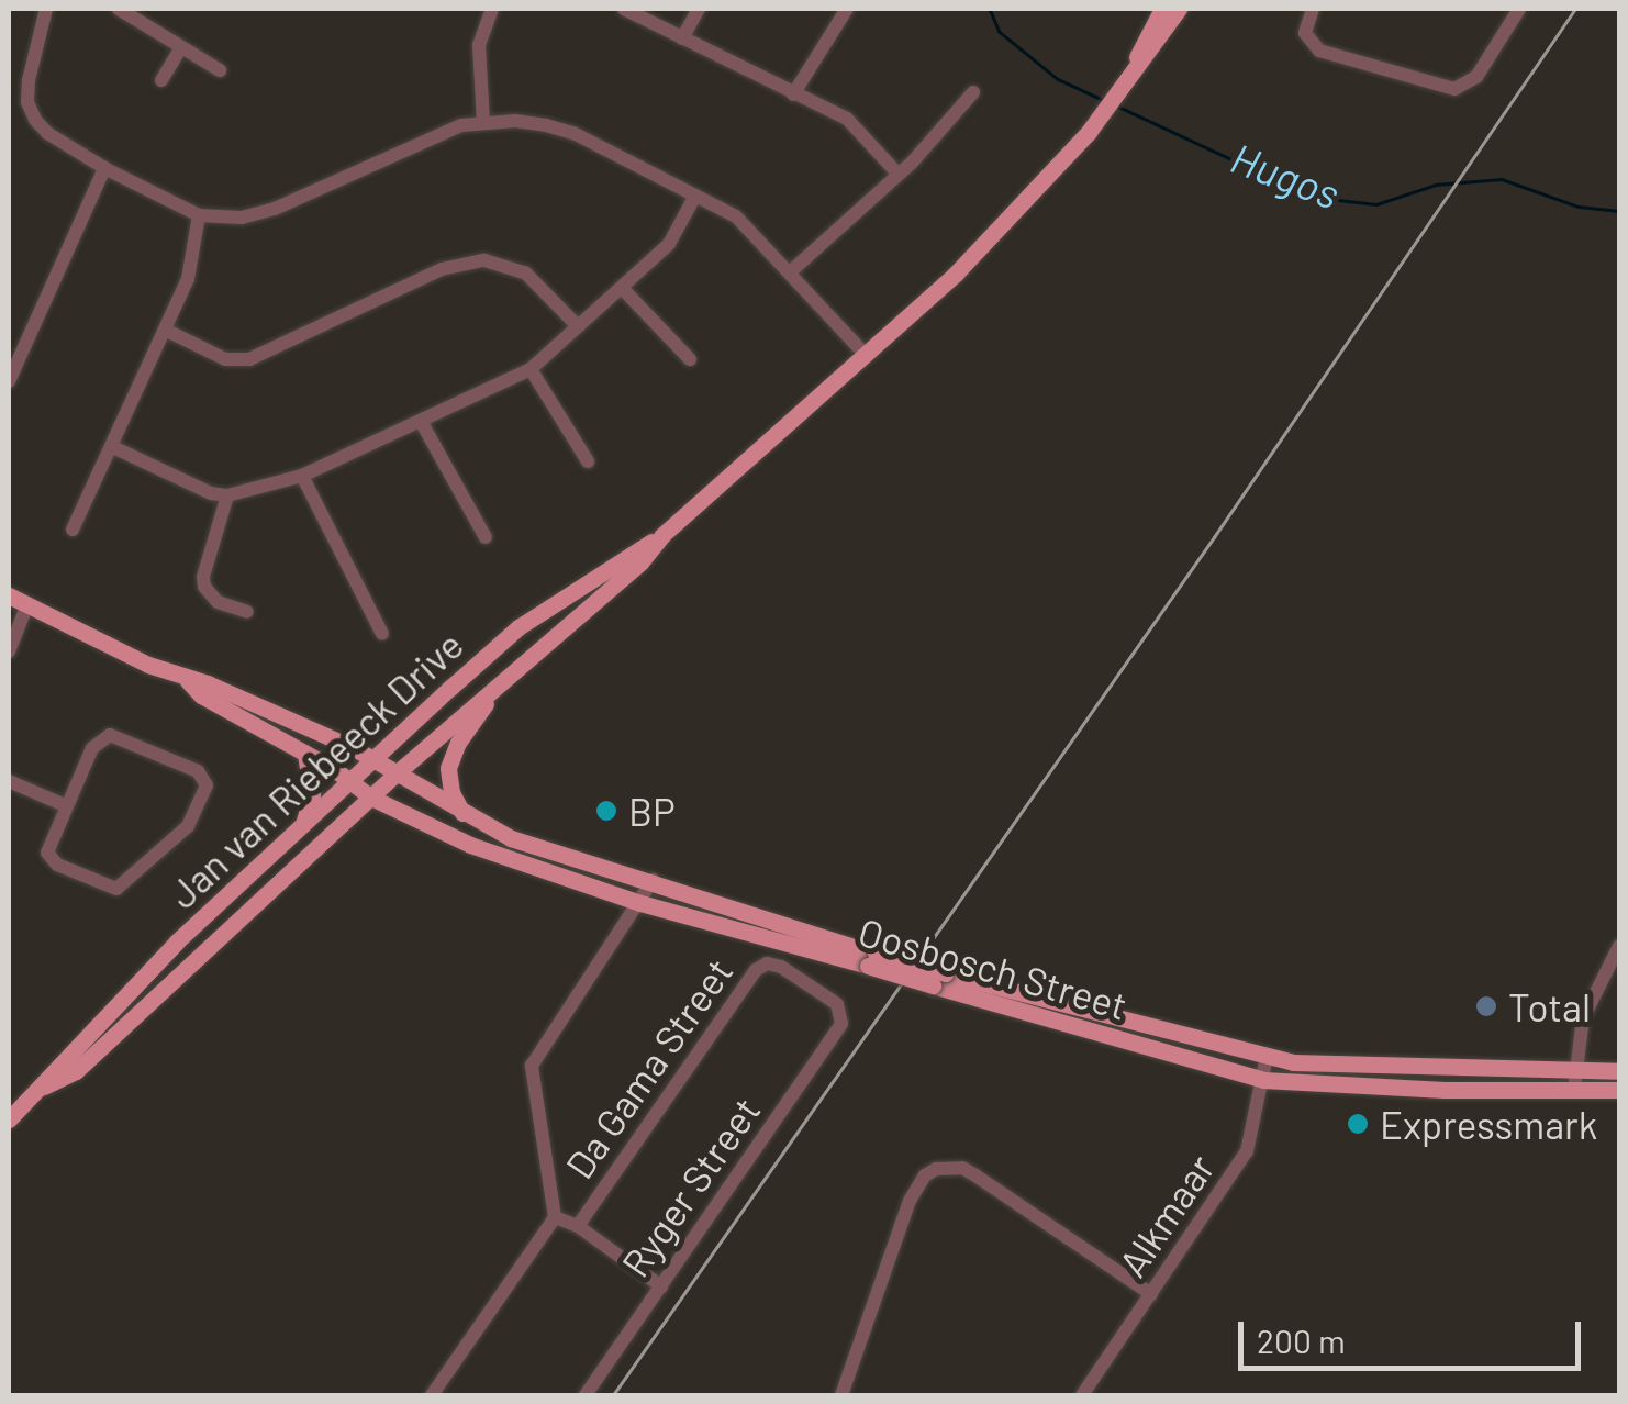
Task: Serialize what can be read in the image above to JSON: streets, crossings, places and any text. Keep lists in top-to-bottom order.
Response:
{
  "streets": {
    "main road": ["Jan van Riebeeck Drive", "Oosbosch Street"],
    "street": ["Da Gama Street", "Ryger Street", "Alkmaar"]
  },
  "crossings": [
    ["Jan van Riebeeck Drive", "Oosbosch Street"],
    ["Oosbosch Street", "Alkmaar"],
    ["Da Gama Street", "Ryger Street"]
  ],
  "water": ["Hugos"],
  "places": ["BP", "Total", "Expressmark"],
  "scale_bar": "200 m"
}
